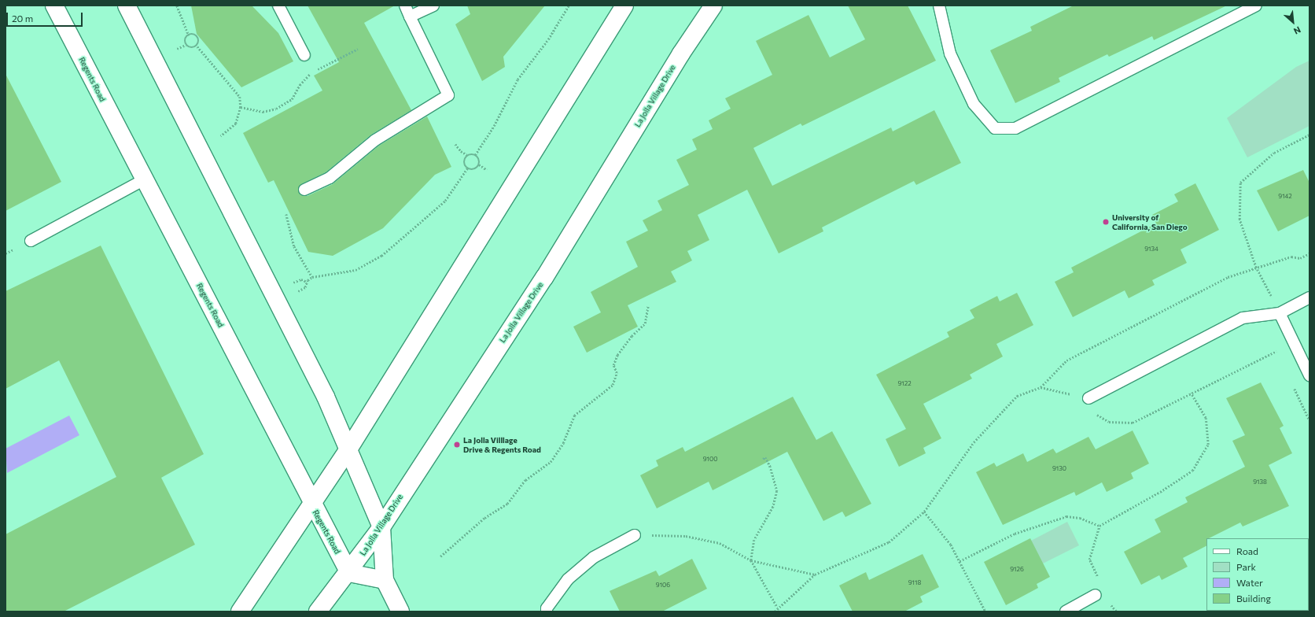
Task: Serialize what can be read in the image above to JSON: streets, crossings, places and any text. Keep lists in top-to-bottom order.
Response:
{
  "streets": {
    "main road": ["Regents Road", "La Jolla Village Drive"]
  },
  "crossings": [
    ["Regents Road", "La Jolla Village Drive"]
  ],
  "places": ["University of California, San Diego", "La Jolla Villlage Drive & Regents Road"],
  "house_numbers": [
    "9142",
    "9134",
    "9122",
    "9100",
    "9130",
    "9138",
    "9126",
    "9118",
    "9106"
  ],
  "legend": [
    "Road",
    "Park",
    "Water",
    "Building"
  ],
  "scale_bar": "20 m",
  "north": "bottom right"
}
